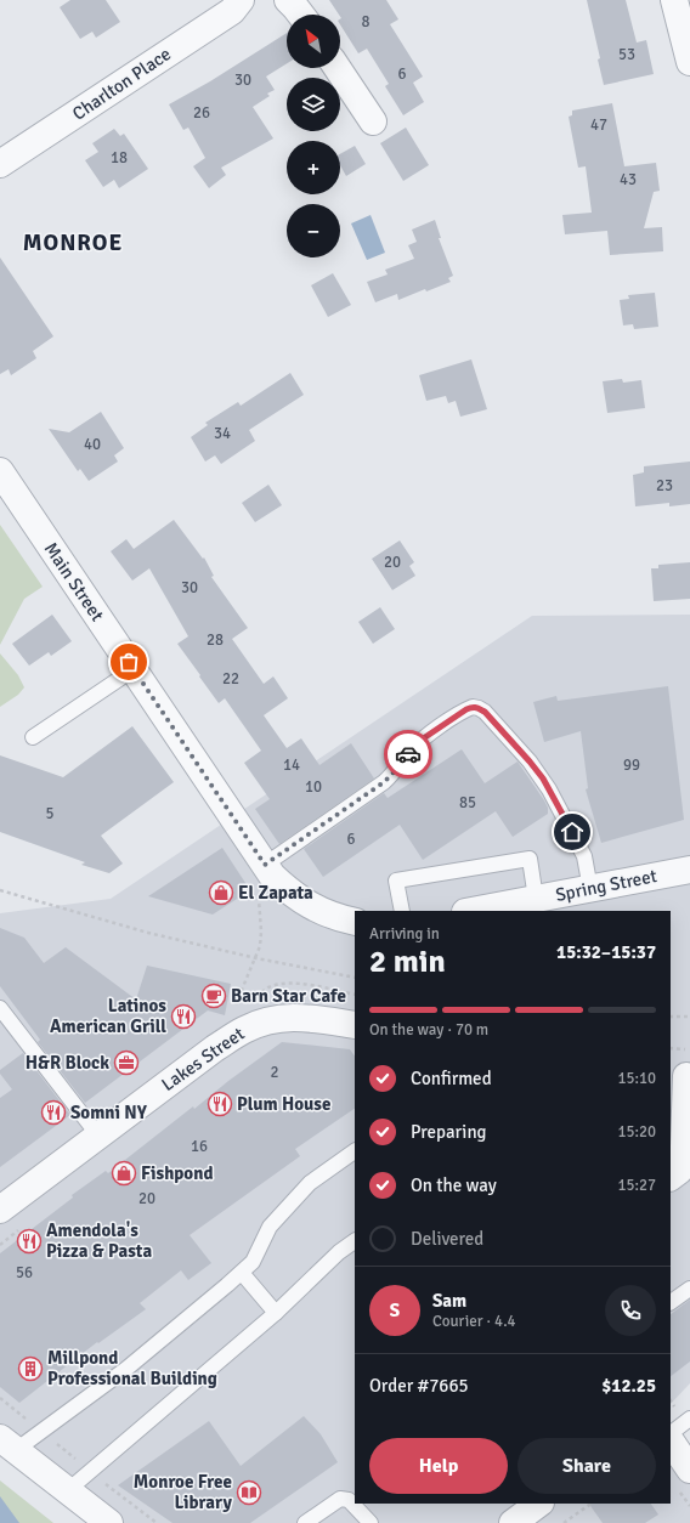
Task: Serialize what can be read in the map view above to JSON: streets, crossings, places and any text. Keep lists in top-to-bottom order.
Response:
{
  "streets": {
    "street": [
      "Charlton Place",
      "Main Street",
      "Spring Street",
      "Lakes Street"
    ]
  },
  "districts": ["MONROE"],
  "places": {
    "shop": ["El Zapata", "Fishpond"],
    "cafe": ["Barn Star Cafe"],
    "restaurant": [
      "Latinos American Grill",
      "Plum House",
      "Somni NY",
      "Amendola's Pizza & Pasta"
    ],
    "office": ["H&R Block"],
    "building": ["Millpond Professional Building"],
    "library": ["Monroe Free Library"]
  },
  "house_numbers": [
    "8",
    "53",
    "6",
    "30",
    "26",
    "47",
    "18",
    "43",
    "34",
    "40",
    "23",
    "20",
    "30",
    "28",
    "22",
    "14",
    "99",
    "10",
    "85",
    "5",
    "6",
    "2",
    "16",
    "20",
    "56"
  ],
  "north": "top left",
  "page": {
    "map_buttons": ["+", "−"],
    "heading": ["2 min", "Arriving in", "15:32–15:37"],
    "panel": [
      "Sam",
      "Courier · 4.4",
      "Order #7665",
      "$12.25"
    ],
    "bar": "On the way · 70 m",
    "list": [
      ["Confirmed", "15:10"],
      ["Preparing", "15:20"],
      ["On the way", "15:27"],
      "Delivered"
    ],
    "round": "S",
    "buttons": ["Help", "Share"]
  }
}
